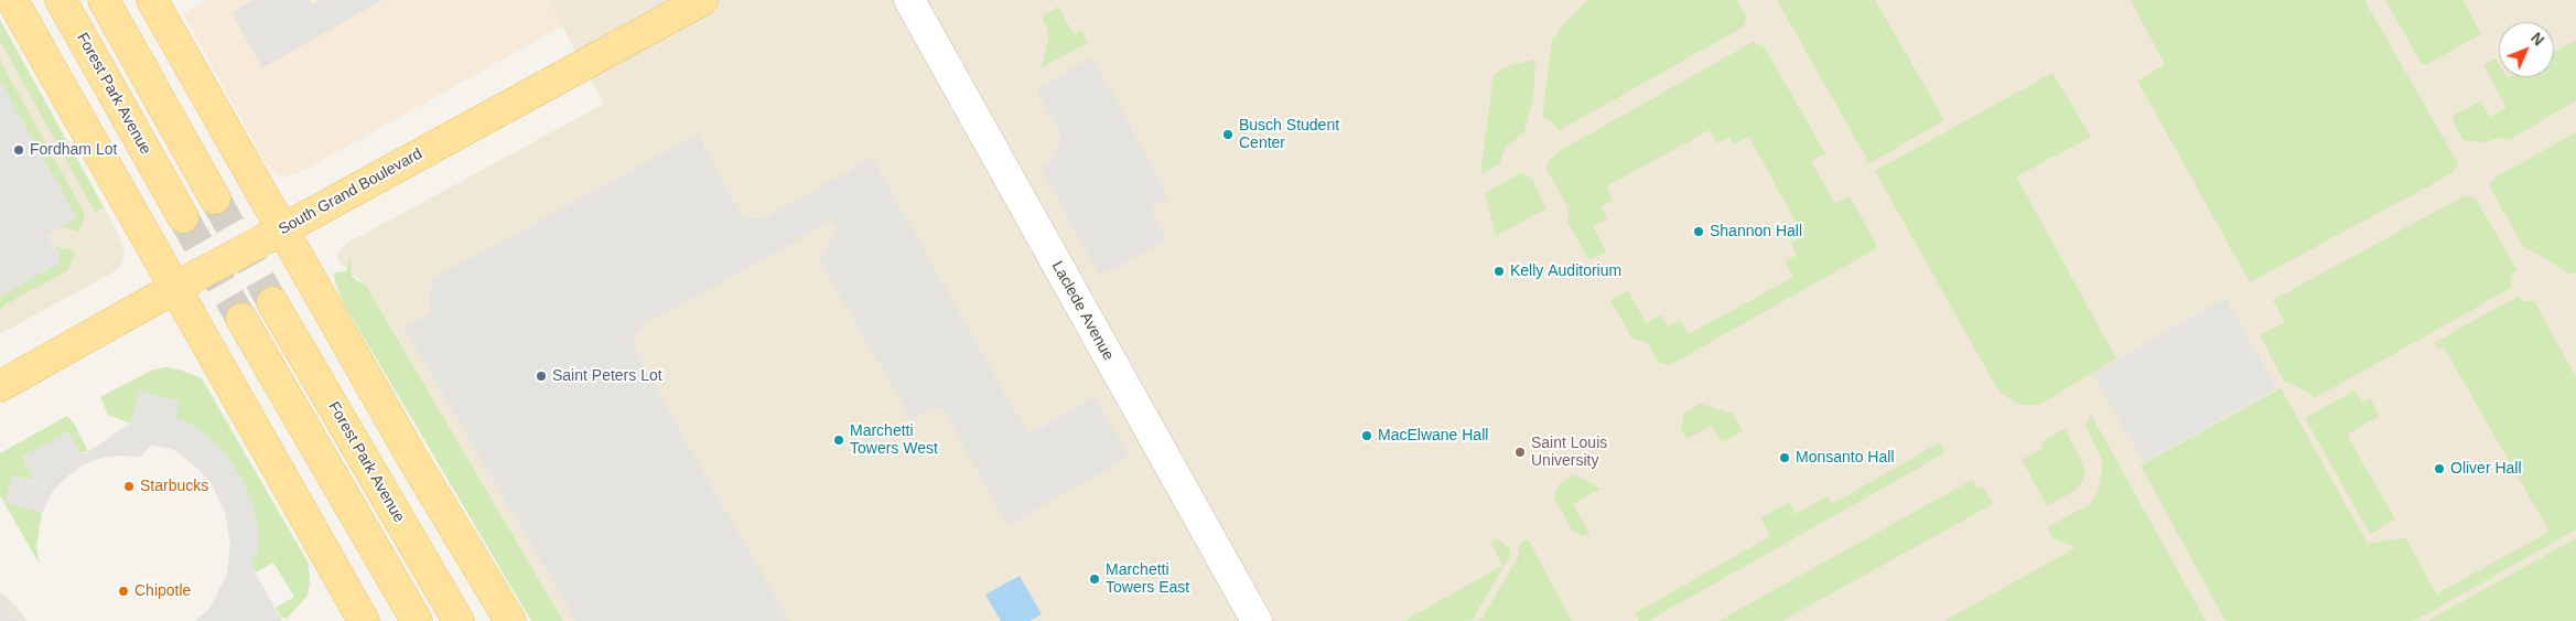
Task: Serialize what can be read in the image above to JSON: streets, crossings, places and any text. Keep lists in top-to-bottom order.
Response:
{
  "streets": {
    "main road": ["Forest Park Avenue", "South Grand Boulevard"],
    "street": ["Laclede Avenue"]
  },
  "places": [
    "Busch Student Center",
    "Fordham Lot",
    "Shannon Hall",
    "Kelly Auditorium",
    "Saint Peters Lot",
    "MacElwane Hall",
    "Marchetti Towers West",
    "Saint Louis University",
    "Monsanto Hall",
    "Oliver Hall",
    "Starbucks",
    "Marchetti Towers East",
    "Chipotle"
  ],
  "north": "top right"
}
